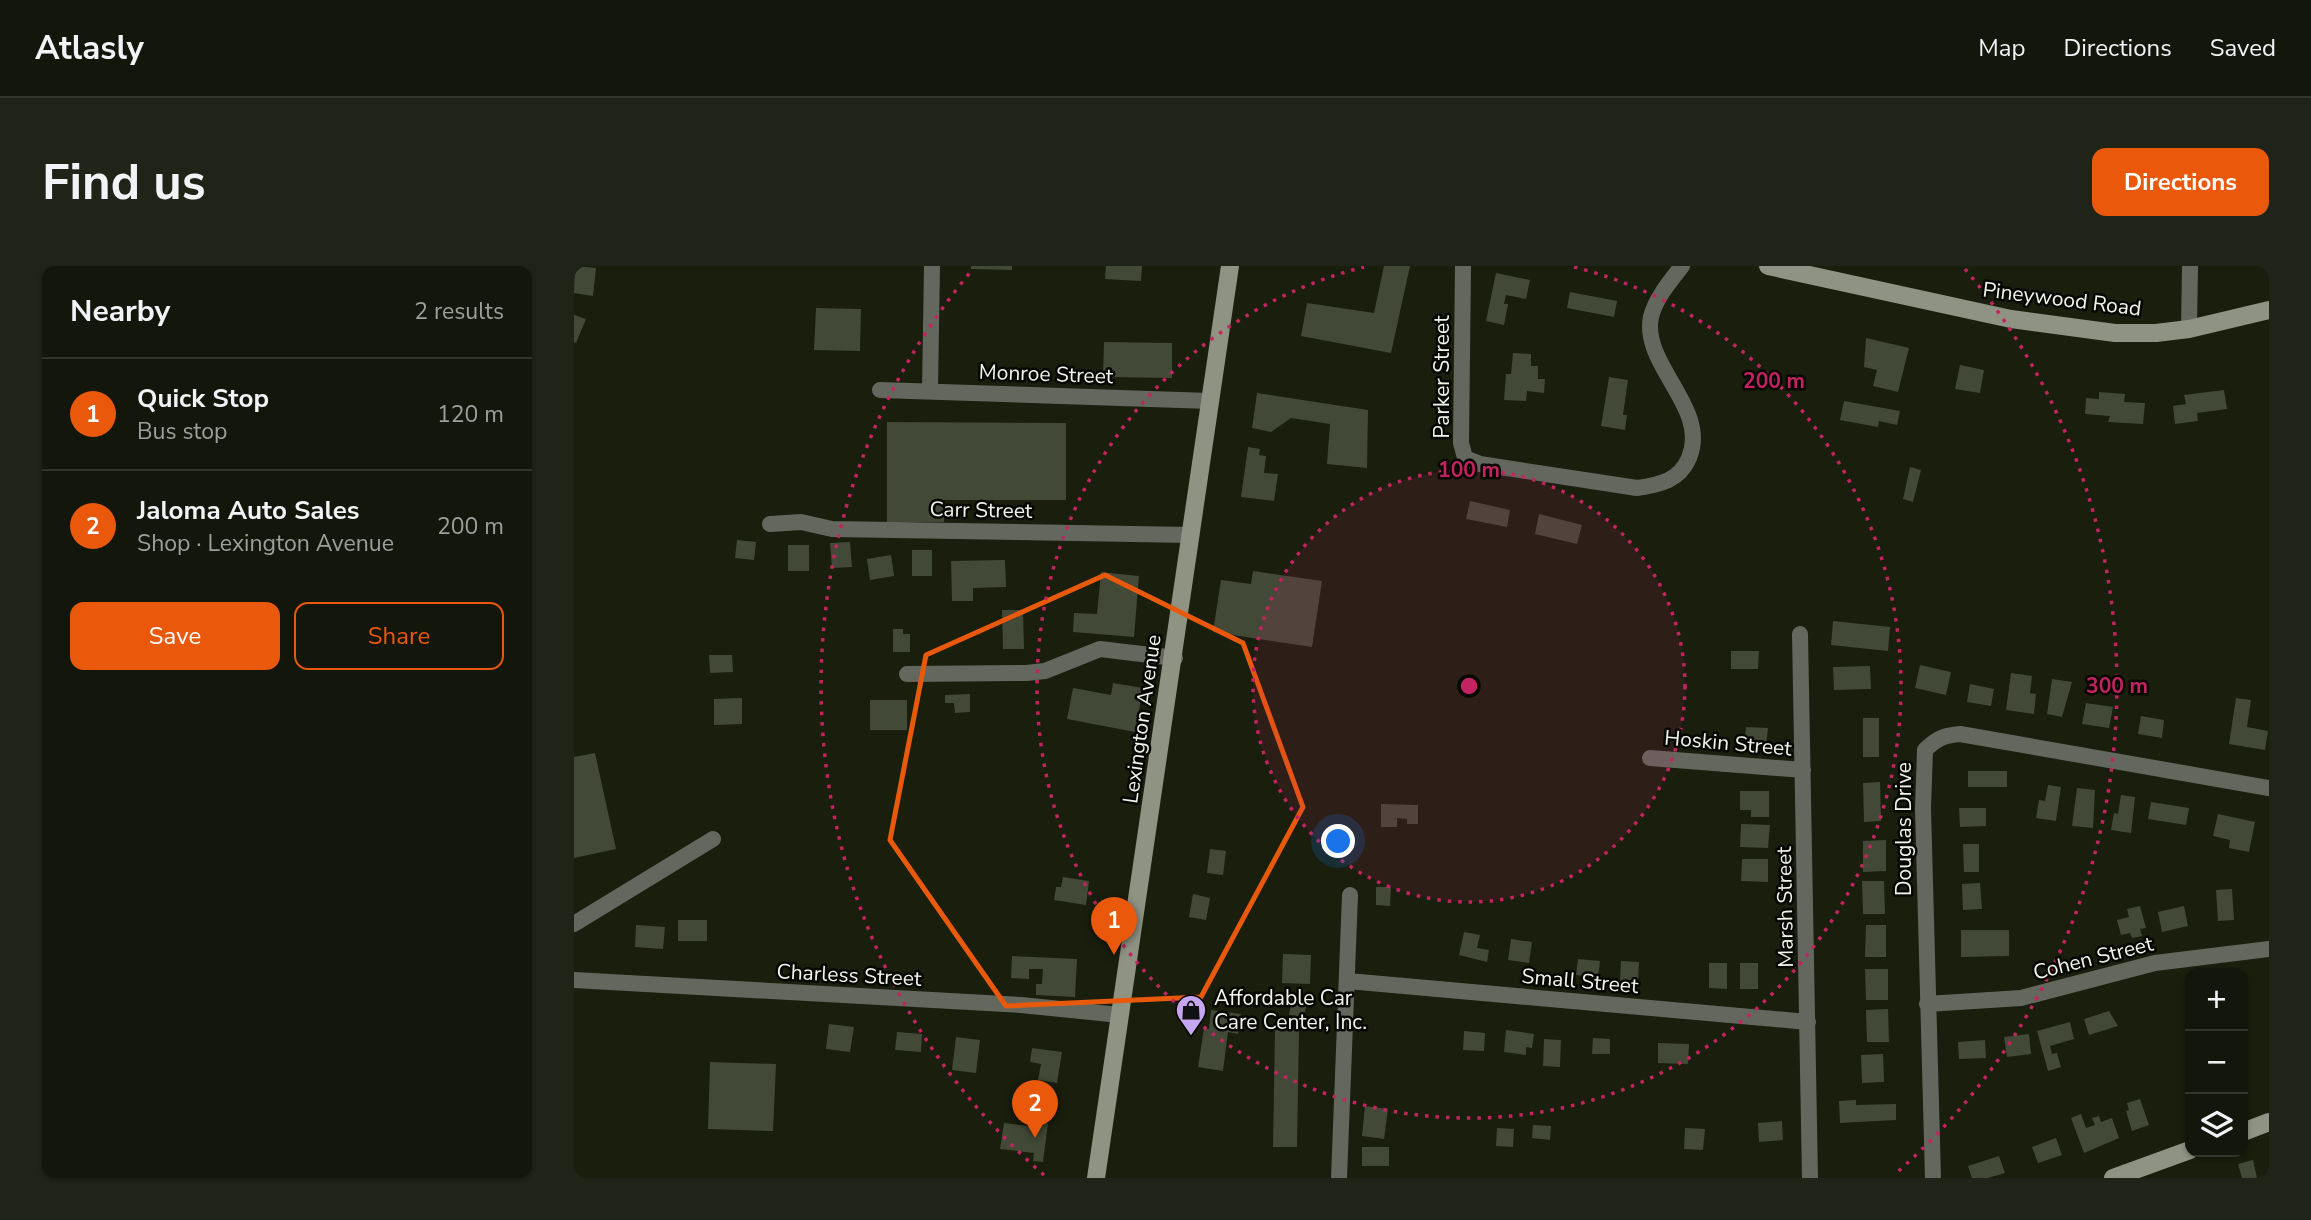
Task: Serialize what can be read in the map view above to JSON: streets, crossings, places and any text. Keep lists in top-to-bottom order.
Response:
{
  "streets": {
    "main road": ["Pineywood Road", "Lexington Avenue"],
    "street": [
      "Monroe Street",
      "Parker Street",
      "Carr Street",
      "Hoskin Street",
      "Douglas Drive",
      "Marsh Street",
      "Cohen Street",
      "Charless Street",
      "Small Street"
    ]
  },
  "crossings": [
    ["Monroe Street", "Lexington Avenue"],
    ["Carr Street", "Lexington Avenue"],
    ["Lexington Avenue", "Charless Street"],
    ["Hoskin Street", "Marsh Street"],
    ["Douglas Drive", "Cohen Street"],
    ["Marsh Street", "Small Street"]
  ],
  "places": {
    "shop": ["Affordable Car Care Center, Inc."]
  },
  "page": {
    "header": "Atlasly",
    "nav": ["Map", "Directions", "Saved"],
    "buttons": [
      "Directions",
      ["Save", "Share"]
    ],
    "title": "Find us",
    "heading": ["Nearby", "2 results"],
    "list": [
      {
        "mark": "1",
        "name": "Quick Stop",
        "note": "Bus stop",
        "value": "120 m"
      },
      {
        "mark": "2",
        "name": "Jaloma Auto Sales",
        "note": "Shop · Lexington Avenue",
        "value": "200 m"
      }
    ],
    "pins": ["1", "2"],
    "map_buttons": ["+", "−"]
  },
  "rings": ["200 m", "100 m", "300 m"]
}
